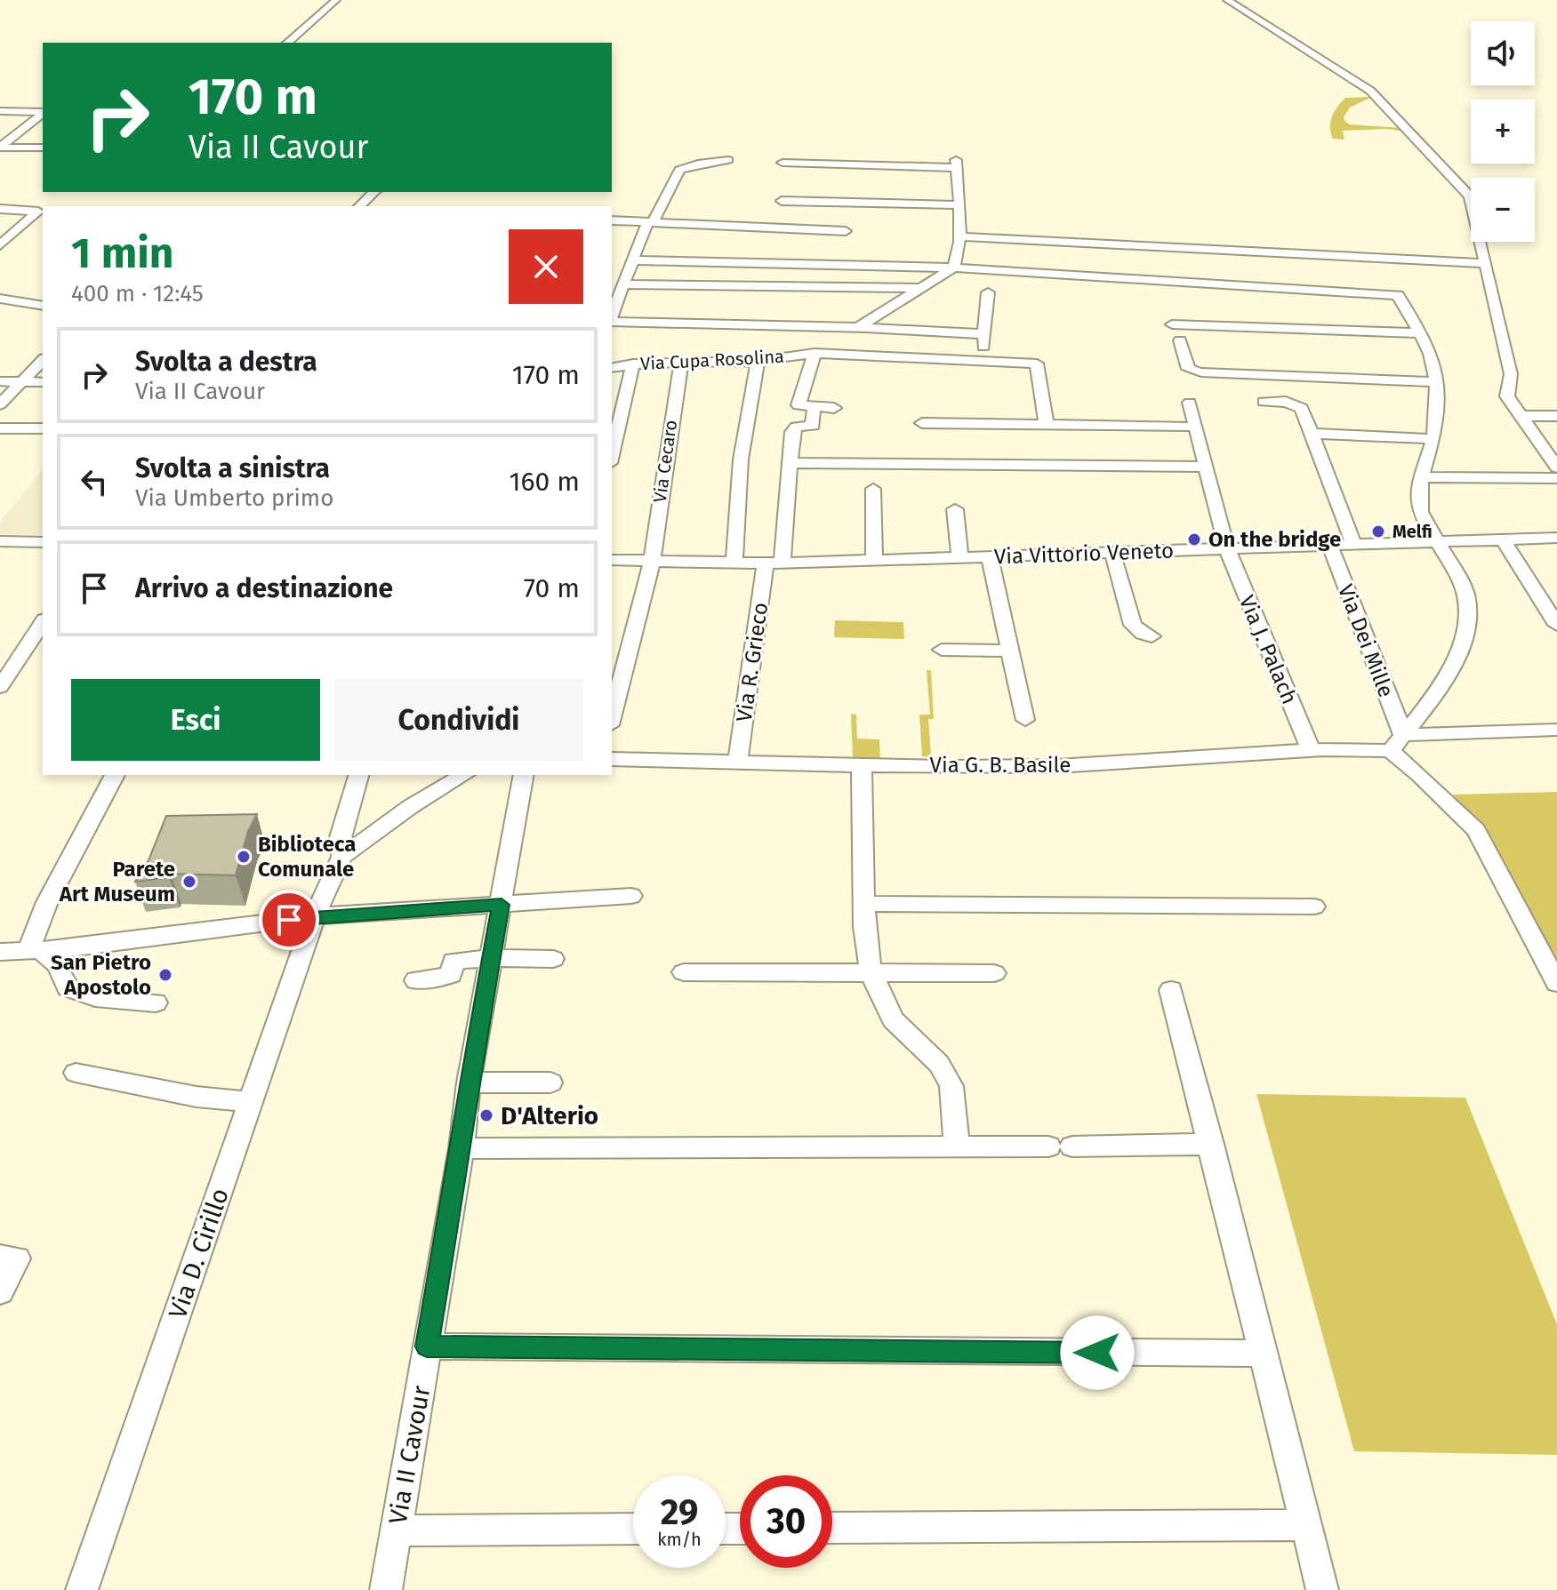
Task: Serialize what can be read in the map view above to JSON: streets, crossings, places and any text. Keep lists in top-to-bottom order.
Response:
{
  "streets": {
    "street": [
      "Via Cupa Rosolina",
      "Via Cecaro",
      "Via Vittorio Veneto",
      "Via Dei Mille",
      "Via J. Palach",
      "Via R. Grieco",
      "Via G. B. Basile",
      "Via D. Cirillo",
      "Via II Cavour"
    ]
  },
  "crossings": [
    ["Via Cupa Rosolina", "Via Cecaro"],
    ["Via Cecaro", "Via Vittorio Veneto"],
    ["Via Vittorio Veneto", "Via Dei Mille"],
    ["Via Vittorio Veneto", "Via J. Palach"],
    ["Via Vittorio Veneto", "Via R. Grieco"],
    ["Via Dei Mille", "Via G. B. Basile"],
    ["Via J. Palach", "Via G. B. Basile"],
    ["Via R. Grieco", "Via G. B. Basile"]
  ],
  "places": [
    "Melfi",
    "On the bridge",
    "Biblioteca Comunale",
    "Parete Art Museum",
    "San Pietro Apostolo",
    "D'Alterio"
  ],
  "page": {
    "map_buttons": ["+", "−"],
    "turn": ["170 m", "Via II Cavour"],
    "heading": ["1 min", "400 m · 12:45"],
    "list": [
      {
        "name": "Svolta a destra",
        "note": "Via II Cavour",
        "value": "170 m"
      },
      {
        "name": "Svolta a sinistra",
        "note": "Via Umberto primo",
        "value": "160 m"
      },
      {
        "name": "Arrivo a destinazione",
        "value": "70 m"
      }
    ],
    "buttons": ["Esci", "Condividi"],
    "speed": "29 km/h",
    "limit": "30"
  }
}
